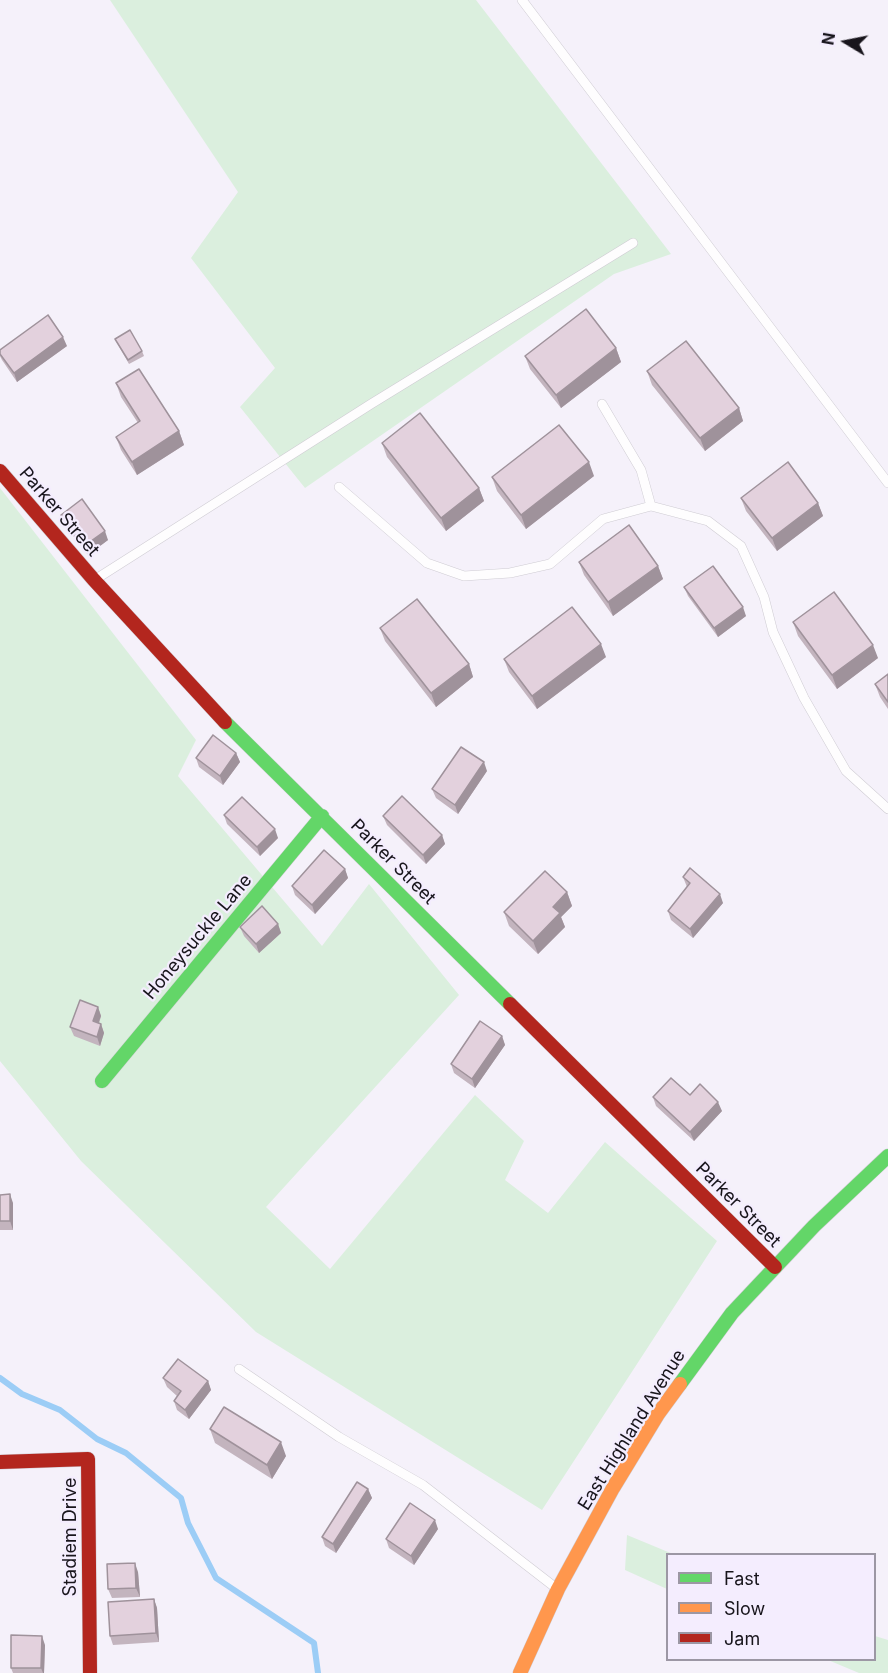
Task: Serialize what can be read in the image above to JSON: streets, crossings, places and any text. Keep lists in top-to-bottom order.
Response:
{
  "streets": {
    "street": [
      "Parker Street",
      "Honeysuckle Lane",
      "East Highland Avenue",
      "Stadiem Drive"
    ]
  },
  "crossings": [
    ["Parker Street", "Honeysuckle Lane"],
    ["Parker Street", "East Highland Avenue"]
  ],
  "legend": ["Fast", "Slow", "Jam"],
  "north": "left"
}
